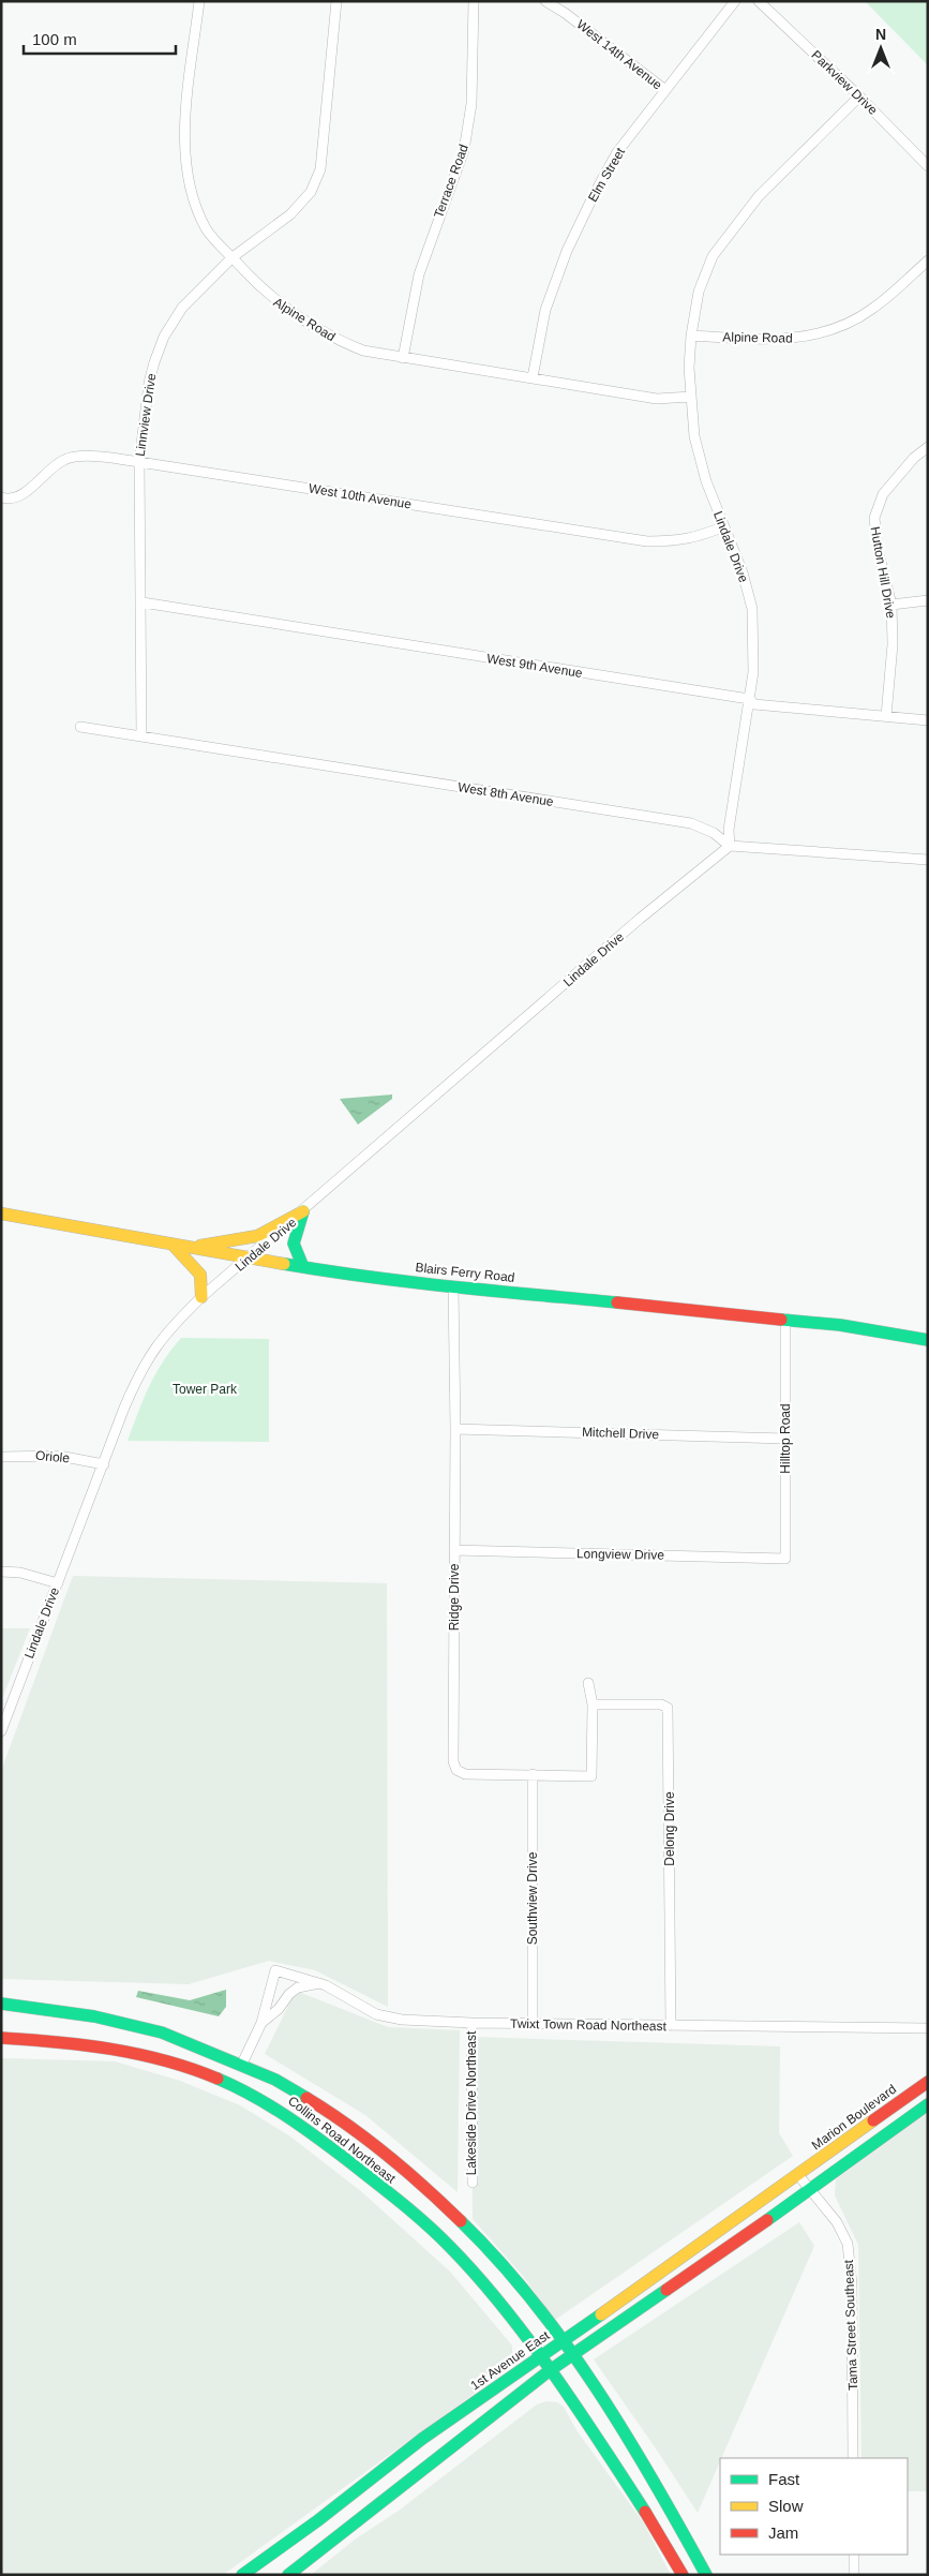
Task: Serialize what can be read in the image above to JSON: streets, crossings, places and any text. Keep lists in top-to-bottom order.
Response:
{
  "streets": {
    "main road": [
      "Blairs Ferry Road",
      "Marion Boulevard",
      "Collins Road Northeast",
      "1st Avenue East"
    ],
    "street": [
      "West 14th Avenue",
      "Parkview Drive",
      "Elm Street",
      "Terrace Road",
      "Alpine Road",
      "Linnview Drive",
      "West 10th Avenue",
      "Lindale Drive",
      "Hutton Hill Drive",
      "West 9th Avenue",
      "West 8th Avenue",
      "Mitchell Drive",
      "Hilltop Road",
      "Oriole",
      "Longview Drive",
      "Ridge Drive",
      "Delong Drive",
      "Southview Drive",
      "Twixt Town Road Northeast",
      "Lakeside Drive Northeast",
      "Tama Street Southeast"
    ]
  },
  "crossings": [
    ["West 14th Avenue", "Elm Street"],
    ["Parkview Drive", "Lindale Drive"],
    ["Elm Street", "Alpine Road"],
    ["Terrace Road", "Alpine Road"],
    ["Alpine Road", "Linnview Drive"],
    ["Alpine Road", "Lindale Drive"],
    ["Linnview Drive", "West 10th Avenue"],
    ["Linnview Drive", "West 9th Avenue"],
    ["Linnview Drive", "West 8th Avenue"],
    ["West 10th Avenue", "Lindale Drive"],
    ["Lindale Drive", "West 9th Avenue"],
    ["Lindale Drive", "West 8th Avenue"],
    ["Lindale Drive", "Blairs Ferry Road"],
    ["Lindale Drive", "Oriole"],
    ["Hutton Hill Drive", "West 9th Avenue"],
    ["Blairs Ferry Road", "Hilltop Road"],
    ["Blairs Ferry Road", "Ridge Drive"],
    ["Mitchell Drive", "Hilltop Road"],
    ["Mitchell Drive", "Ridge Drive"],
    ["Hilltop Road", "Longview Drive"],
    ["Longview Drive", "Ridge Drive"],
    ["Ridge Drive", "Delong Drive"],
    ["Ridge Drive", "Southview Drive"],
    ["Delong Drive", "Twixt Town Road Northeast"],
    ["Southview Drive", "Twixt Town Road Northeast"],
    ["Twixt Town Road Northeast", "Lakeside Drive Northeast"],
    ["Twixt Town Road Northeast", "Collins Road Northeast"],
    ["Marion Boulevard", "Tama Street Southeast"],
    ["Marion Boulevard", "1st Avenue East"],
    ["Collins Road Northeast", "1st Avenue East"],
    ["Tama Street Southeast", "1st Avenue East"]
  ],
  "parks": ["Tower Park"],
  "legend": ["Fast", "Slow", "Jam"],
  "scale_bar": "100 m",
  "north": "top"
}
